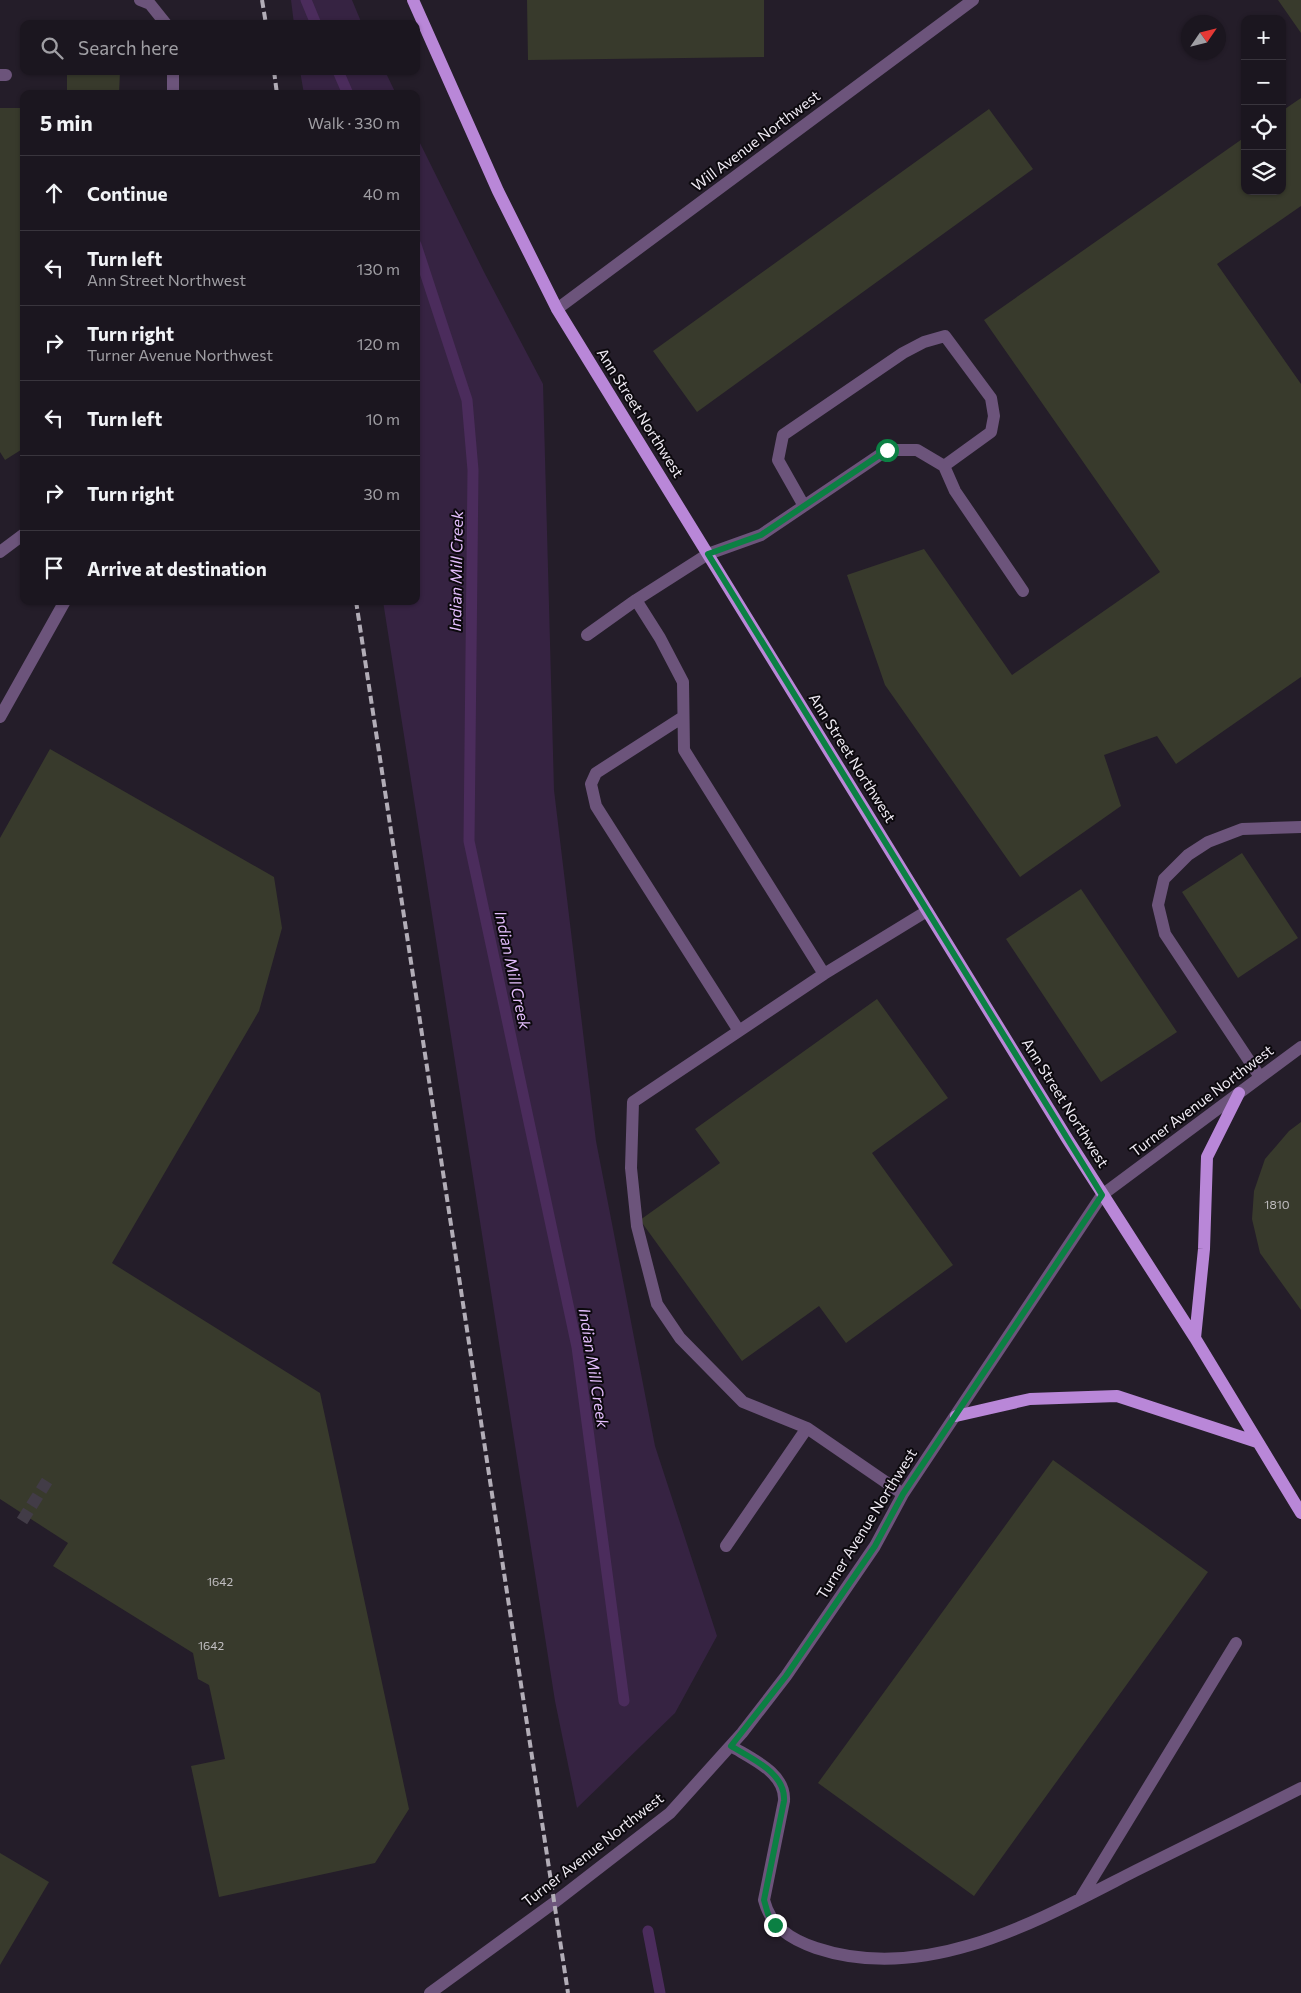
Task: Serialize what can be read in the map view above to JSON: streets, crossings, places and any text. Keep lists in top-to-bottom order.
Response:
{
  "streets": {
    "main road": ["Ann Street Northwest"],
    "street": ["Will Avenue Northwest", "Turner Avenue Northwest"]
  },
  "crossings": [
    ["Will Avenue Northwest", "Ann Street Northwest"],
    ["Ann Street Northwest", "Turner Avenue Northwest"]
  ],
  "water": ["Indian Mill Creek"],
  "house_numbers": ["1810", "1642", "1642"],
  "north": "top right",
  "page": {
    "map_buttons": ["+", "−"],
    "search": "Search here",
    "heading": ["5 min", "Walk · 330 m"],
    "list": [
      ["Continue", "40 m"],
      ["Turn left", "Ann Street Northwest", "130 m"],
      ["Turn right", "Turner Avenue Northwest", "120 m"],
      ["Turn left", "10 m"],
      ["Turn right", "30 m"],
      "Arrive at destination"
    ]
  }
}
